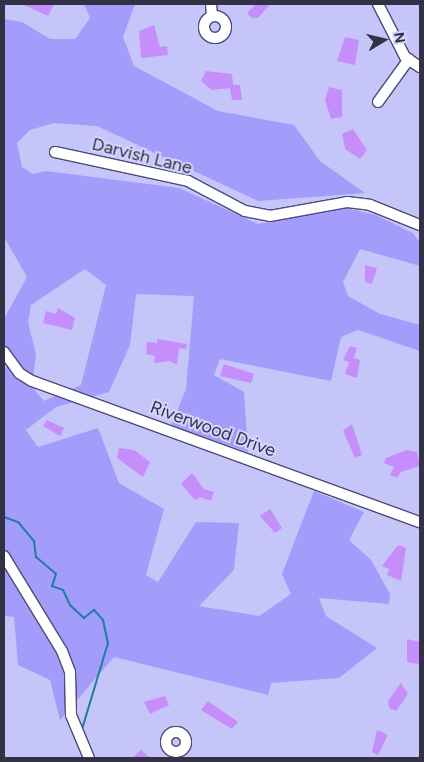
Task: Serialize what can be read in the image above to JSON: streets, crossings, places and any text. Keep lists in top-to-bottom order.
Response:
{
  "streets": {
    "street": ["Darvish Lane", "Riverwood Drive"]
  },
  "north": "right"
}
